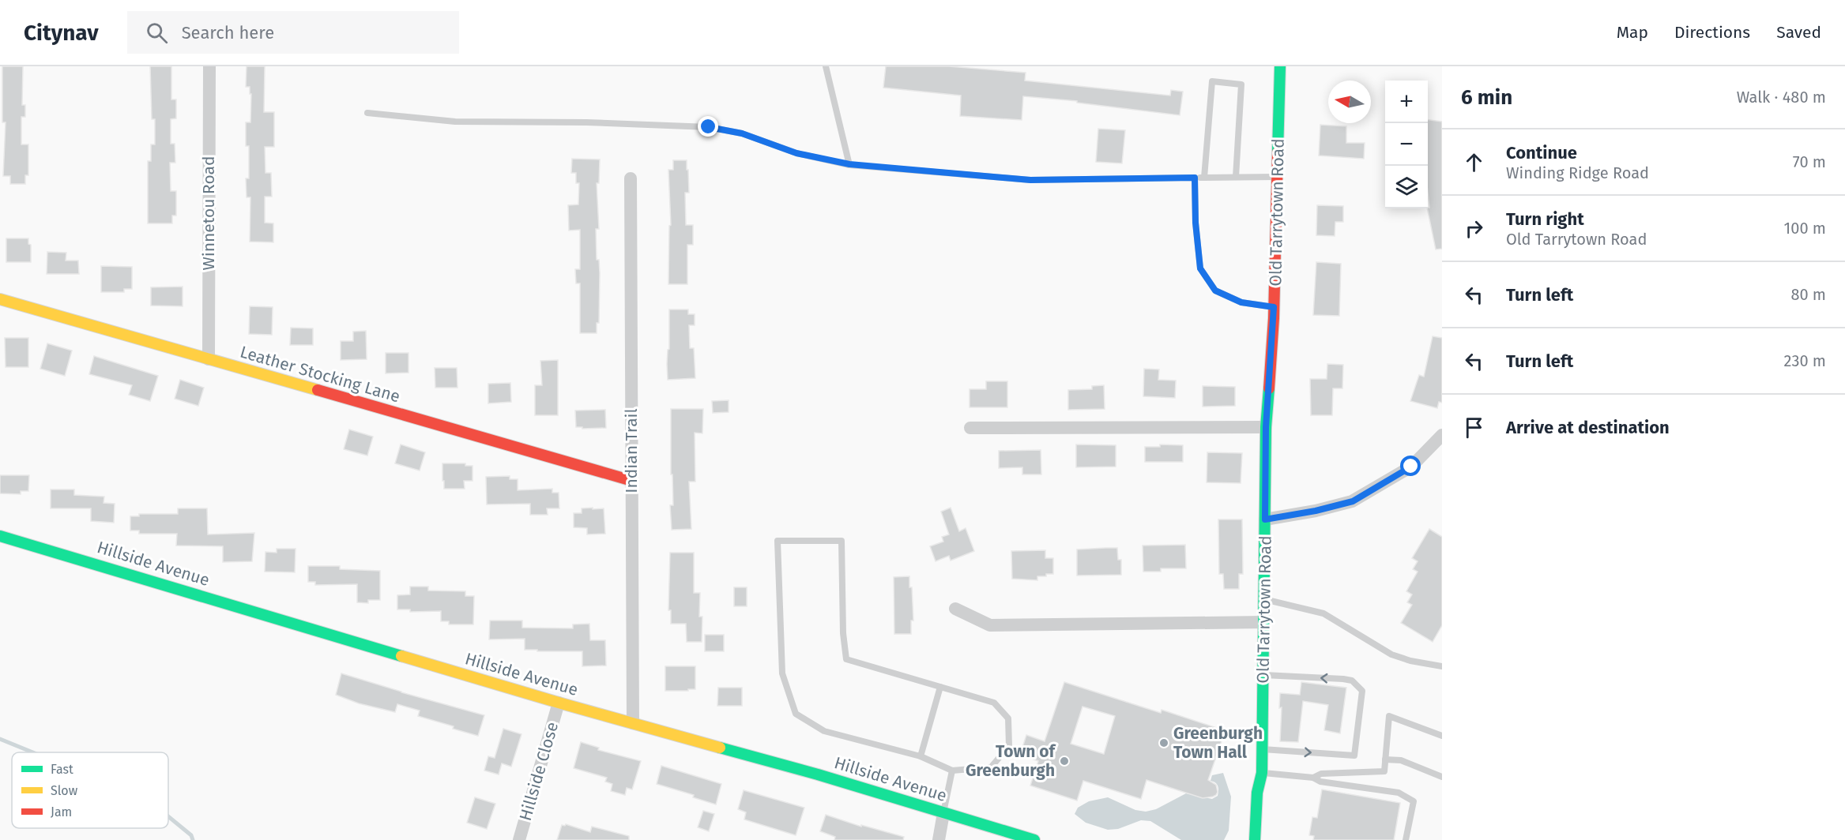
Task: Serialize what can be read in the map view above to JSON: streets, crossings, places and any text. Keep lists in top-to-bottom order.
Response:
{
  "streets": {
    "street": [
      "Old Tarrytown Road",
      "Winnetou Road",
      "Leather Stocking Lane",
      "Indian Trail",
      "Hillside Avenue",
      "Hillside Close"
    ]
  },
  "crossings": [
    ["Winnetou Road", "Leather Stocking Lane"],
    ["Leather Stocking Lane", "Indian Trail"],
    ["Indian Trail", "Hillside Avenue"],
    ["Hillside Avenue", "Hillside Close"]
  ],
  "places": ["Greenburgh Town Hall", "Town of Greenburgh"],
  "legend": ["Fast", "Slow", "Jam"],
  "north": "left",
  "page": {
    "header": "Citynav",
    "search": "Search here",
    "nav": ["Map", "Directions", "Saved"],
    "heading": ["6 min", "Walk · 480 m"],
    "map_buttons": ["+", "−"],
    "list": [
      ["Continue", "Winding Ridge Road", "70 m"],
      ["Turn right", "Old Tarrytown Road", "100 m"],
      ["Turn left", "80 m"],
      ["Turn left", "230 m"],
      "Arrive at destination"
    ]
  }
}
